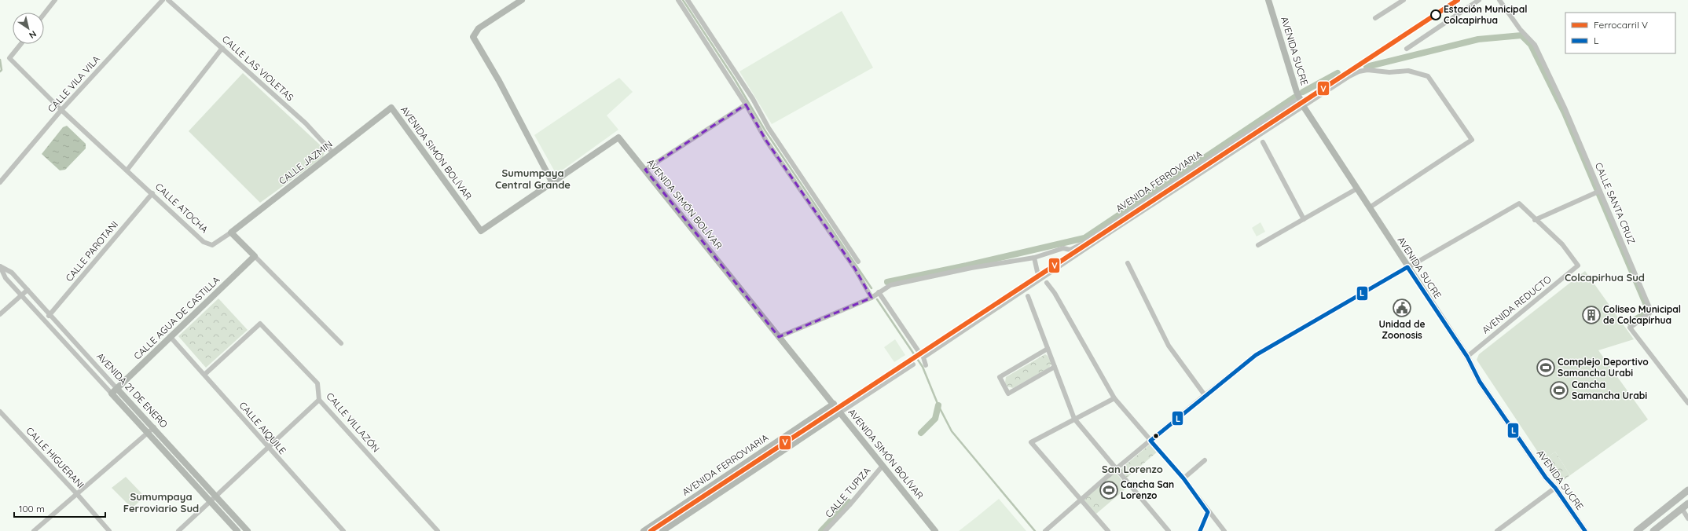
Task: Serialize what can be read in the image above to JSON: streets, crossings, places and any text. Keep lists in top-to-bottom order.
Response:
{
  "streets": {
    "street": [
      "AVENIDA SUCRE",
      "CALLE LAS VIOLETAS",
      "CALLE VILA VILA",
      "AVENIDA SIMÓN BOLÍVAR",
      "CALLE JAZMIN",
      "AVENIDA FERROVIARIA",
      "CALLE SANTA CRUZ",
      "CALLE ATOCHA",
      "CALLE PAROTANI",
      "AVENIDA REDUCTO",
      "CALLE AGUA DE CASTILLA",
      "AVENIDA 21 DE ENERO",
      "CALLE VILLAZÓN",
      "CALLE AIQUILE",
      "CALLE HIGUERANI",
      "CALLE TUPIZA"
    ]
  },
  "crossings": [
    ["AVENIDA SUCRE", "AVENIDA FERROVIARIA"],
    ["AVENIDA SUCRE", "AVENIDA REDUCTO"],
    ["CALLE LAS VIOLETAS", "CALLE JAZMIN"],
    ["CALLE VILA VILA", "CALLE ATOCHA"],
    ["AVENIDA SIMÓN BOLÍVAR", "CALLE JAZMIN"],
    ["AVENIDA SIMÓN BOLÍVAR", "AVENIDA FERROVIARIA"],
    ["AVENIDA SIMÓN BOLÍVAR", "CALLE TUPIZA"],
    ["CALLE JAZMIN", "CALLE ATOCHA"],
    ["CALLE ATOCHA", "CALLE PAROTANI"],
    ["CALLE PAROTANI", "AVENIDA 21 DE ENERO"],
    ["CALLE AGUA DE CASTILLA", "AVENIDA 21 DE ENERO"],
    ["CALLE AGUA DE CASTILLA", "CALLE AIQUILE"],
    ["CALLE VILLAZÓN", "CALLE AIQUILE"]
  ],
  "districts": [
    "Sumumpaya Central Grande",
    "Colcapirhua Sud",
    "San Lorenzo",
    "Sumumpaya Ferroviario Sud"
  ],
  "places": {
    "other": ["Estación Municipal Colcapirhua"],
    "public building": ["Unidad de Zoonosis"],
    "building": ["Coliseo Municipal de Colcapirhua"],
    "sports": ["Complejo Deportivo Samancha Urabi", "Cancha Samancha Urabi", "Cancha San Lorenzo"]
  },
  "lines": ["rail line V", "transit line L"],
  "legend": ["Ferrocarril V", "L"],
  "scale_bar": "100 m",
  "north": "bottom right"
}
